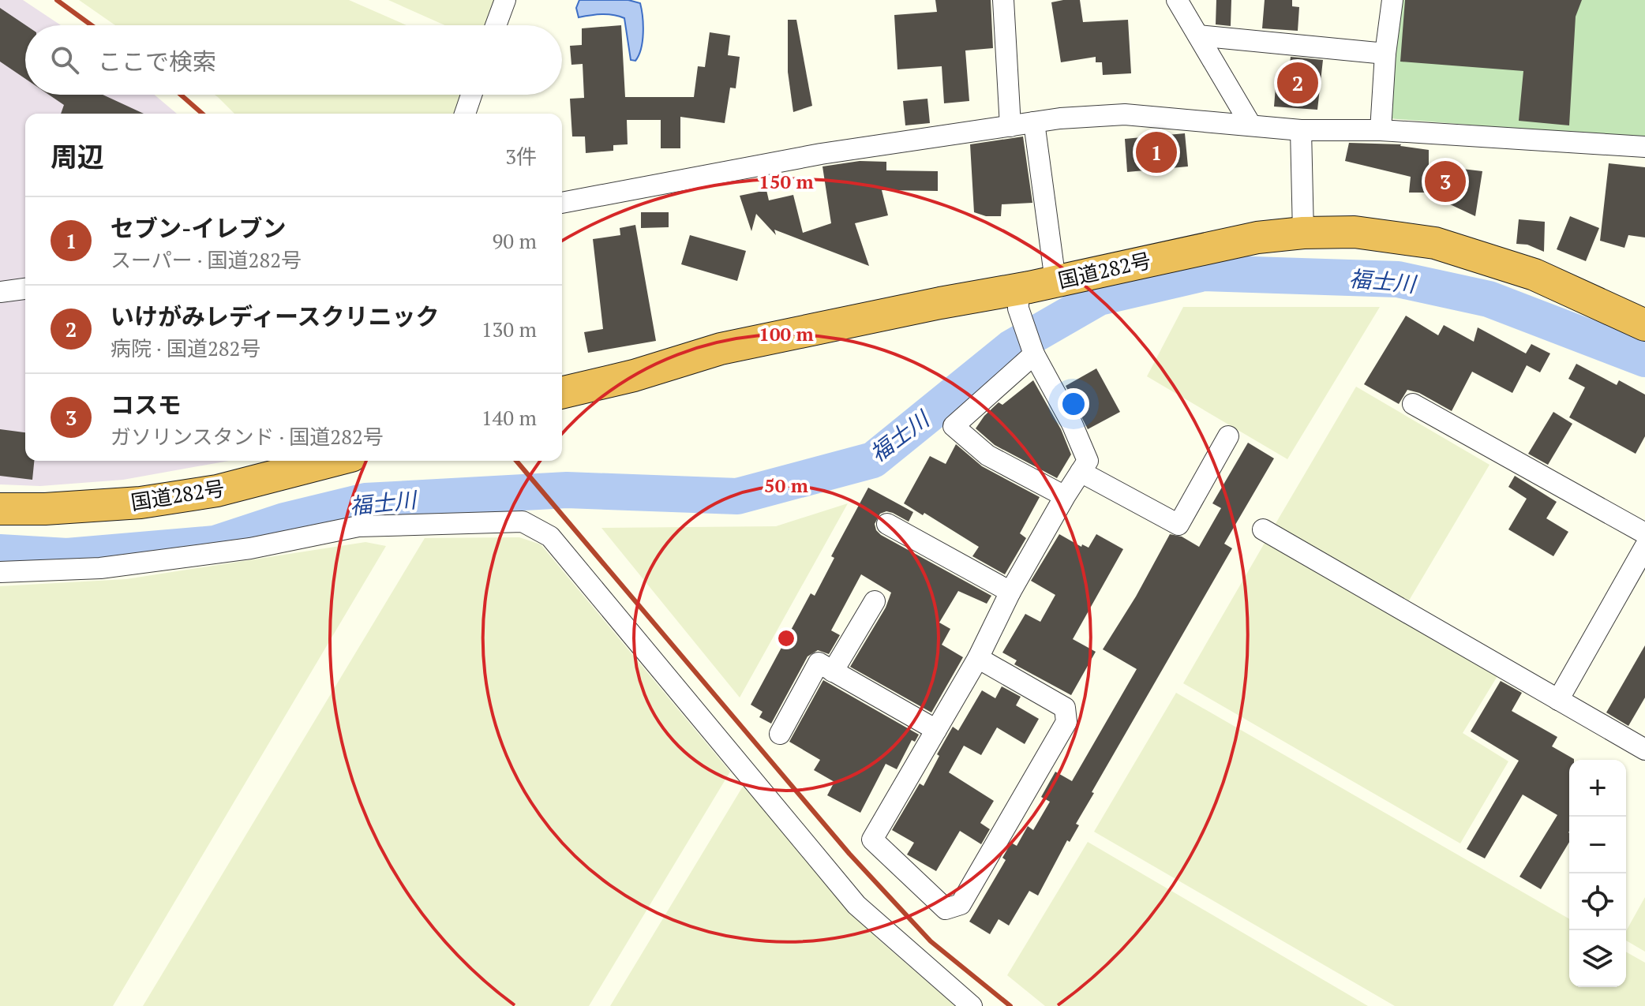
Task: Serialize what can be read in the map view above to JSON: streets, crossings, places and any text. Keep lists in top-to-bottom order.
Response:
{
  "streets": {
    "highway": ["国道282号"]
  },
  "water": ["福士川"],
  "page": {
    "search": "ここで検索",
    "pins": ["2", "1", "3"],
    "heading": ["周辺", "3件"],
    "list": [
      {
        "mark": "1",
        "name": "セブン-イレブン",
        "note": "スーパー · 国道282号",
        "value": "90 m"
      },
      {
        "mark": "2",
        "name": "いけがみレディースクリニック",
        "note": "病院 · 国道282号",
        "value": "130 m"
      },
      {
        "mark": "3",
        "name": "コスモ",
        "note": "ガソリンスタンド · 国道282号",
        "value": "140 m"
      }
    ],
    "map_buttons": ["+", "−"]
  },
  "rings": ["150 m", "100 m", "50 m"]
}
